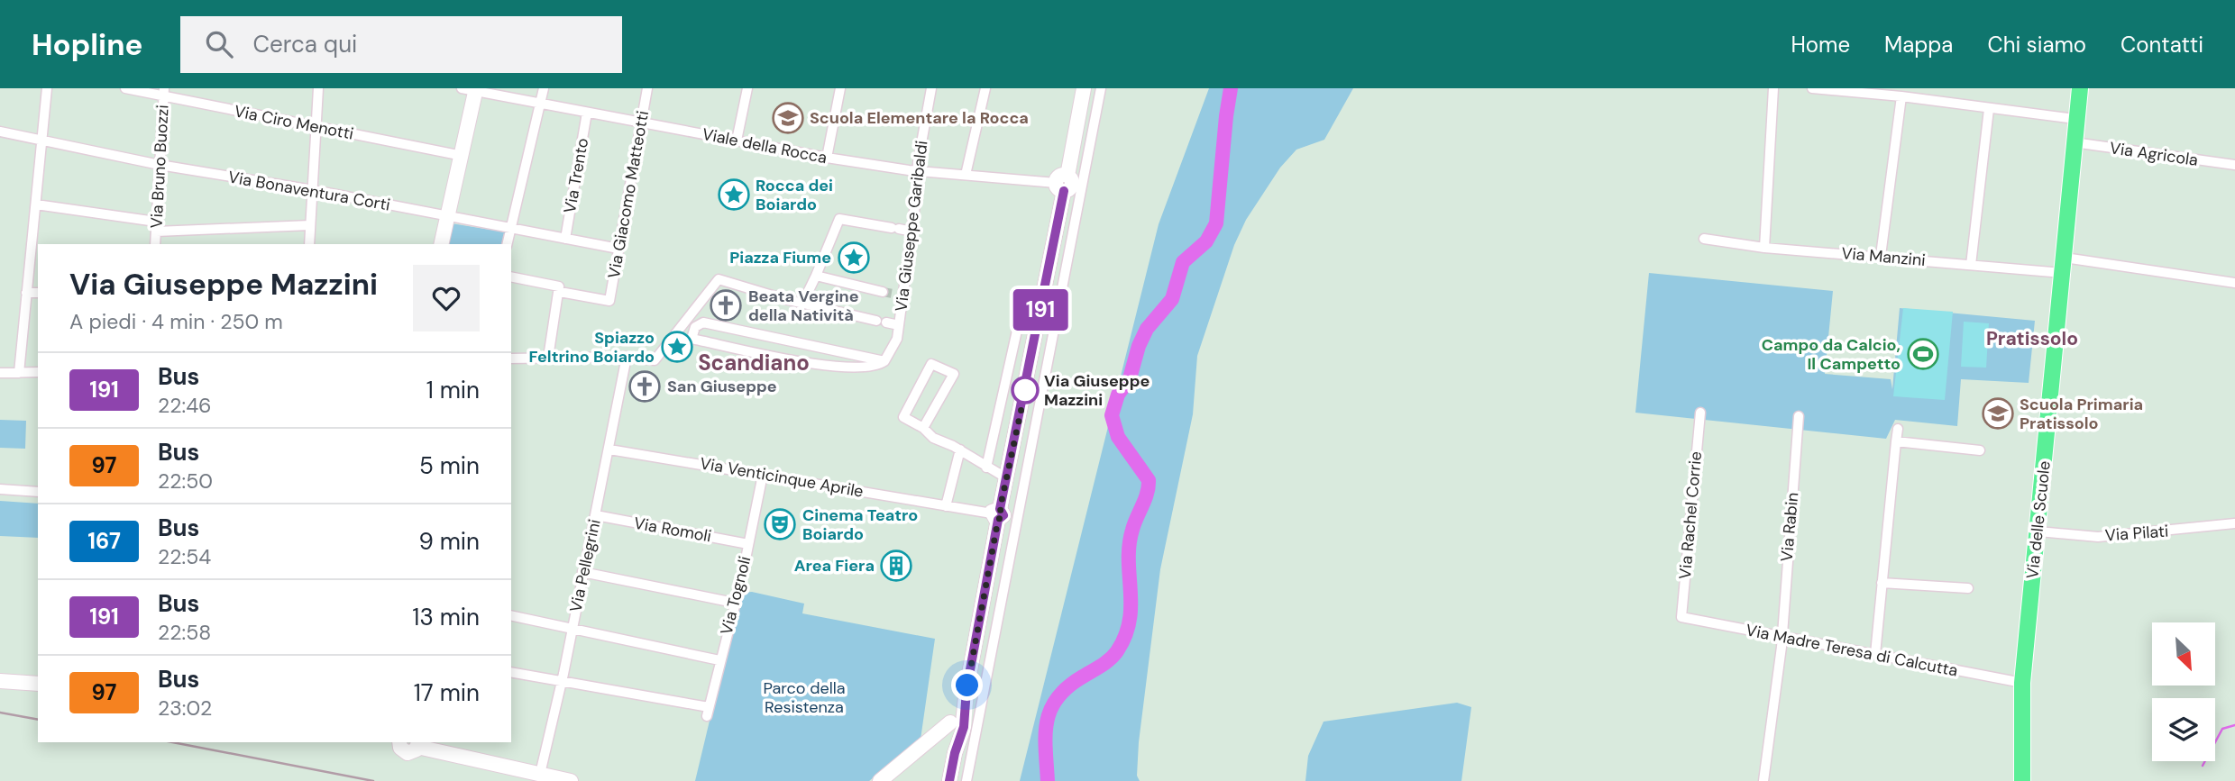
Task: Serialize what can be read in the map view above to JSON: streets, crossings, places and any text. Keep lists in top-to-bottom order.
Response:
{
  "streets": {
    "main road": ["Via delle Scuole"],
    "street": [
      "Via Ciro Menotti",
      "Viale della Rocca",
      "Via Agricola",
      "Via Bruno Buozzi",
      "Via Trento",
      "Via Bonaventura Corti",
      "Via Giacomo Matteotti",
      "Via Giuseppe Garibaldi",
      "Via Manzini",
      "Via Venticinque Aprile",
      "Via Rachel Corrie",
      "Via Rabin",
      "Via Romoli",
      "Via Pilati",
      "Via Pellegrini",
      "Via Tognoli",
      "Via Madre Teresa di Calcutta"
    ]
  },
  "crossings": [
    ["Via Ciro Menotti", "Via Bruno Buozzi"],
    ["Viale della Rocca", "Via Trento"],
    ["Viale della Rocca", "Via Giacomo Matteotti"],
    ["Viale della Rocca", "Via Giuseppe Garibaldi"],
    ["Via Agricola", "Via delle Scuole"],
    ["Via Bruno Buozzi", "Via Bonaventura Corti"],
    ["Via Trento", "Via Bonaventura Corti"],
    ["Via Bonaventura Corti", "Via Giacomo Matteotti"],
    ["Via Manzini", "Via delle Scuole"],
    ["Via Venticinque Aprile", "Via Pellegrini"],
    ["Via Venticinque Aprile", "Via Tognoli"],
    ["Via Rachel Corrie", "Via Madre Teresa di Calcutta"],
    ["Via delle Scuole", "Via Pilati"],
    ["Via delle Scuole", "Via Madre Teresa di Calcutta"],
    ["Via Rabin", "Via Madre Teresa di Calcutta"],
    ["Via Romoli", "Via Pellegrini"],
    ["Via Romoli", "Via Tognoli"],
    ["Via Pellegrini", "Via Tognoli"]
  ],
  "districts": ["Pratissolo", "Scandiano"],
  "parks": ["Parco della Resistenza"],
  "places": {
    "school or university": ["Scuola Elementare la Rocca", "Scuola Primaria Pratissolo"],
    "place": ["Rocca dei Boiardo", "Piazza Fiume", "Spiazzo Feltrino Boiardo"],
    "church": ["Beata Vergine della Natività", "San Giuseppe"],
    "sports": ["Campo da Calcio, Il Campetto"],
    "other": ["Via Giuseppe Mazzini"],
    "theatre": ["Cinema Teatro Boiardo"],
    "building": ["Area Fiera"]
  },
  "lines": ["bus line 191"],
  "north": "bottom right",
  "page": {
    "header": "Hopline",
    "search": "Cerca qui",
    "nav": [
      "Home",
      "Mappa",
      "Chi siamo",
      "Contatti"
    ],
    "on_map": "191",
    "heading": ["Via Giuseppe Mazzini", "A piedi · 4 min · 250 m"],
    "list": [
      {
        "mark": "191",
        "name": "Bus",
        "note": "22:46",
        "value": "1 min"
      },
      {
        "mark": "97",
        "name": "Bus",
        "note": "22:50",
        "value": "5 min"
      },
      {
        "mark": "167",
        "name": "Bus",
        "note": "22:54",
        "value": "9 min"
      },
      {
        "mark": "191",
        "name": "Bus",
        "note": "22:58",
        "value": "13 min"
      },
      {
        "mark": "97",
        "name": "Bus",
        "note": "23:02",
        "value": "17 min"
      }
    ]
  }
}
